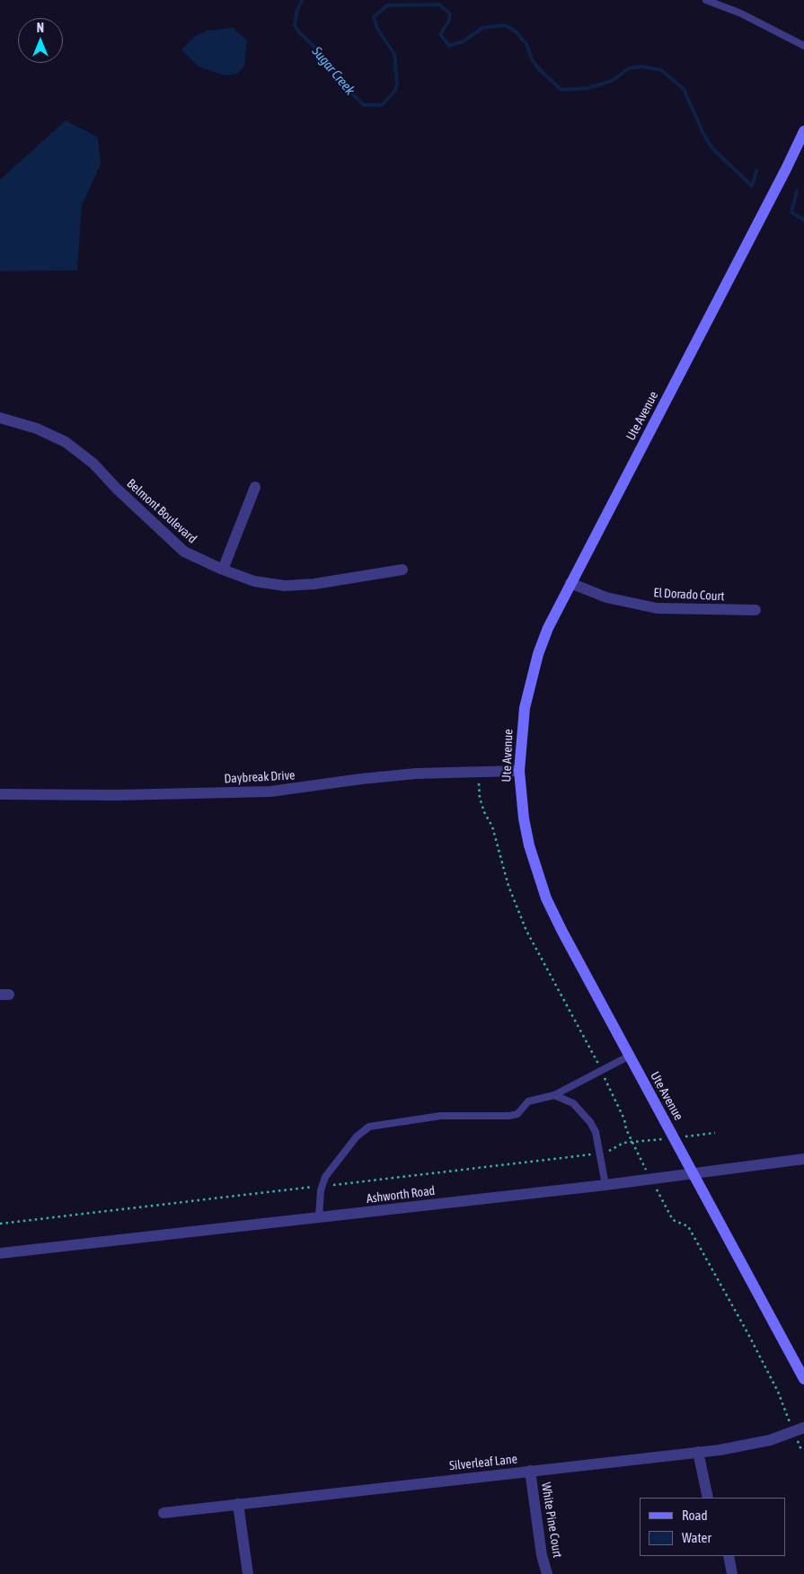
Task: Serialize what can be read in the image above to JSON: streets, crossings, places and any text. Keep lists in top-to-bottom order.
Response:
{
  "streets": {
    "main road": ["Ute Avenue"],
    "street": [
      "Belmont Boulevard",
      "El Dorado Court",
      "Daybreak Drive",
      "Ashworth Road",
      "Silverleaf Lane",
      "White Pine Court"
    ]
  },
  "crossings": [
    ["Ute Avenue", "El Dorado Court"],
    ["Ute Avenue", "Daybreak Drive"],
    ["Ute Avenue", "Ashworth Road"],
    ["Silverleaf Lane", "White Pine Court"]
  ],
  "water": ["Sugar Creek"],
  "legend": ["Road", "Water"],
  "north": "top"
}
